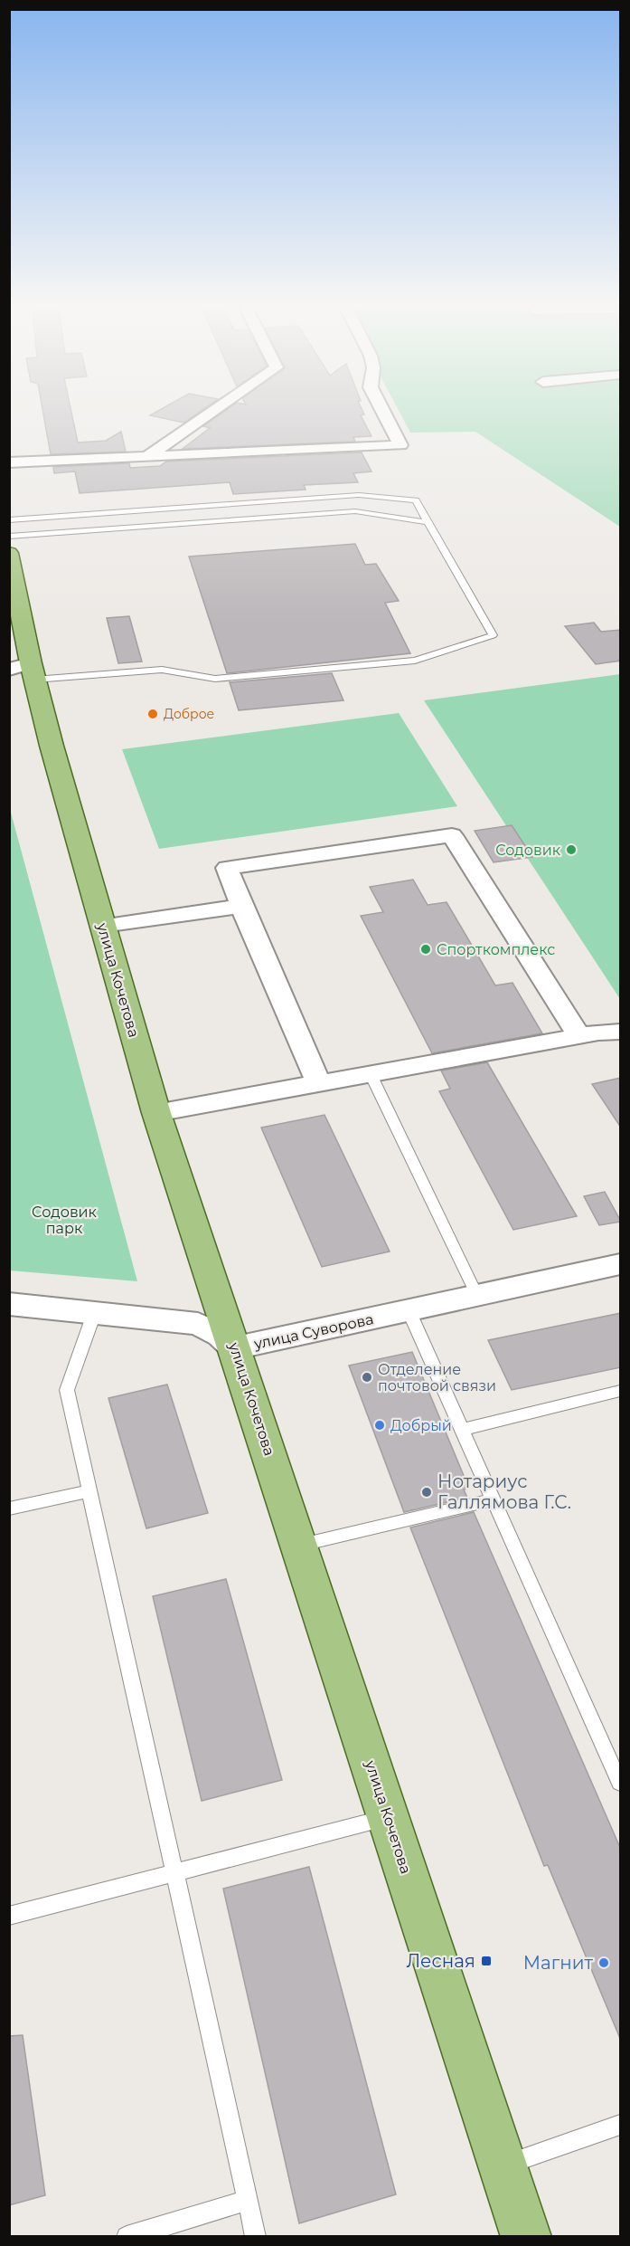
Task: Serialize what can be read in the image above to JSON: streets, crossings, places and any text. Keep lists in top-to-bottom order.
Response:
{
  "streets": {
    "main road": ["улица Кочетова"],
    "street": ["улица Суворова"]
  },
  "crossings": [
    ["улица Кочетова", "улица Суворова"]
  ],
  "parks": ["Содовик парк"],
  "places": {
    "other": [
      "Доброе",
      "Содовик",
      "Спорткомплекс",
      "Отделение почтовой связи",
      "Добрый",
      "Нотариус Галлямова Г.С.",
      "Магнит"
    ],
    "transit": ["Лесная"]
  }
}
